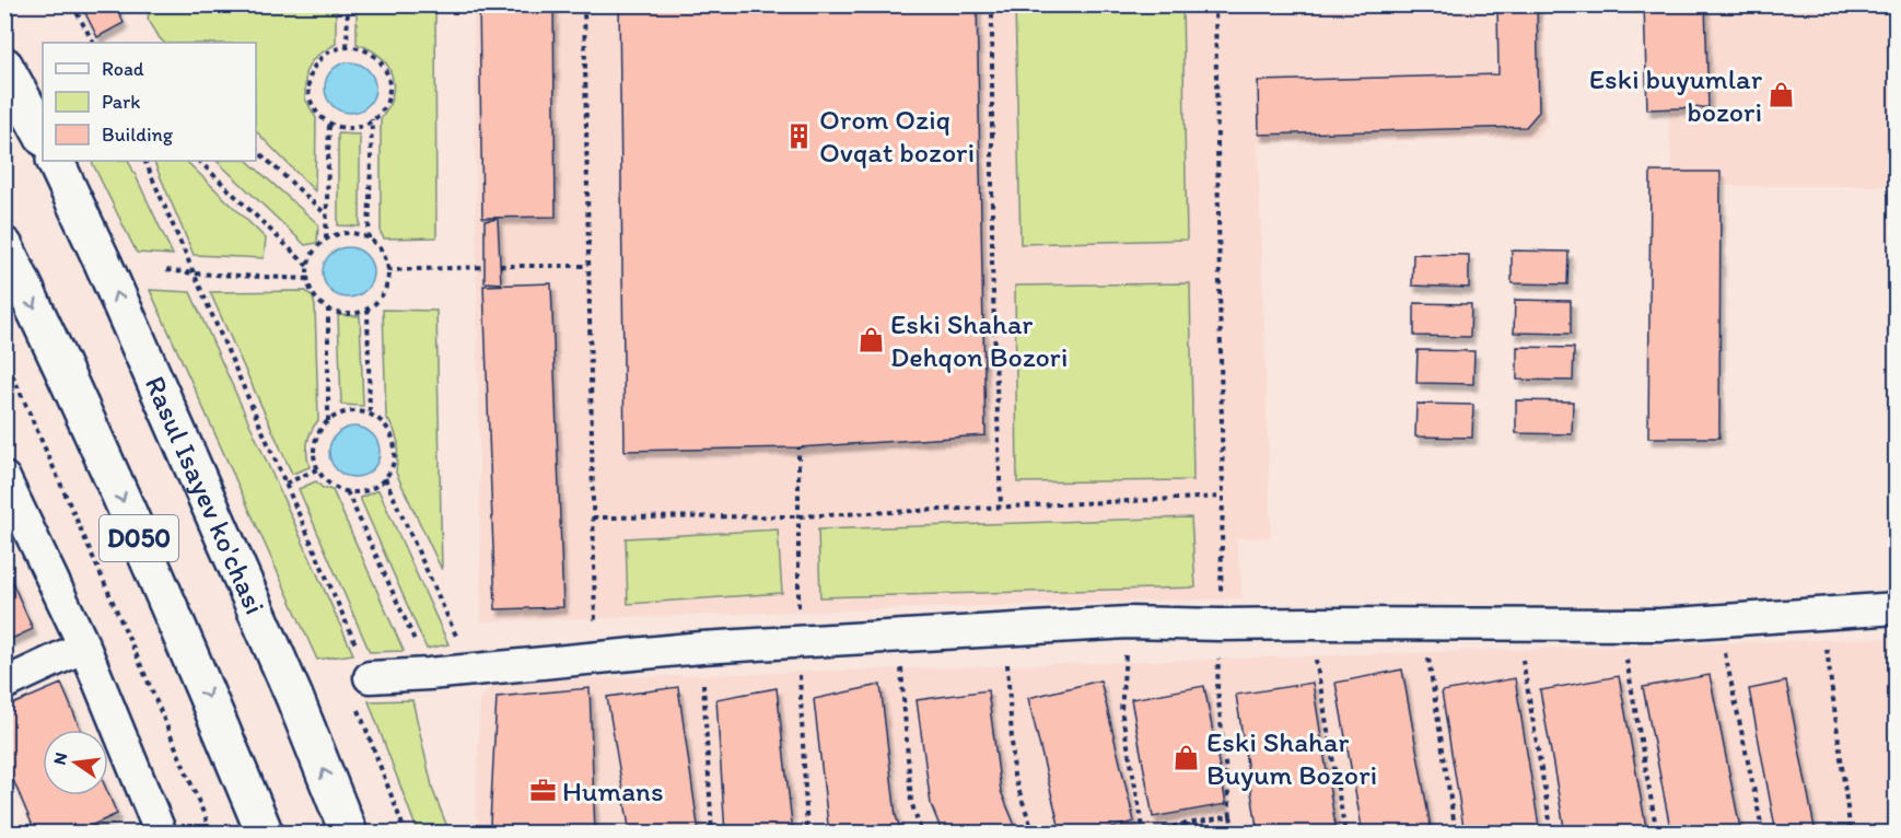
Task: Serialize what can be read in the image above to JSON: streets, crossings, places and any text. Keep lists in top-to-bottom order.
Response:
{
  "streets": {
    "main road": ["Rasul Isayev ko'chasi", "D050"]
  },
  "places": {
    "shop": ["Eski buyumlar bozori", "Eski Shahar Dehqon Bozori", "Eski Shahar Buyum Bozori"],
    "building": ["Orom Oziq Ovqat bozori"],
    "office": ["Humans"]
  },
  "legend": ["Road", "Park", "Building"],
  "north": "left"
}
